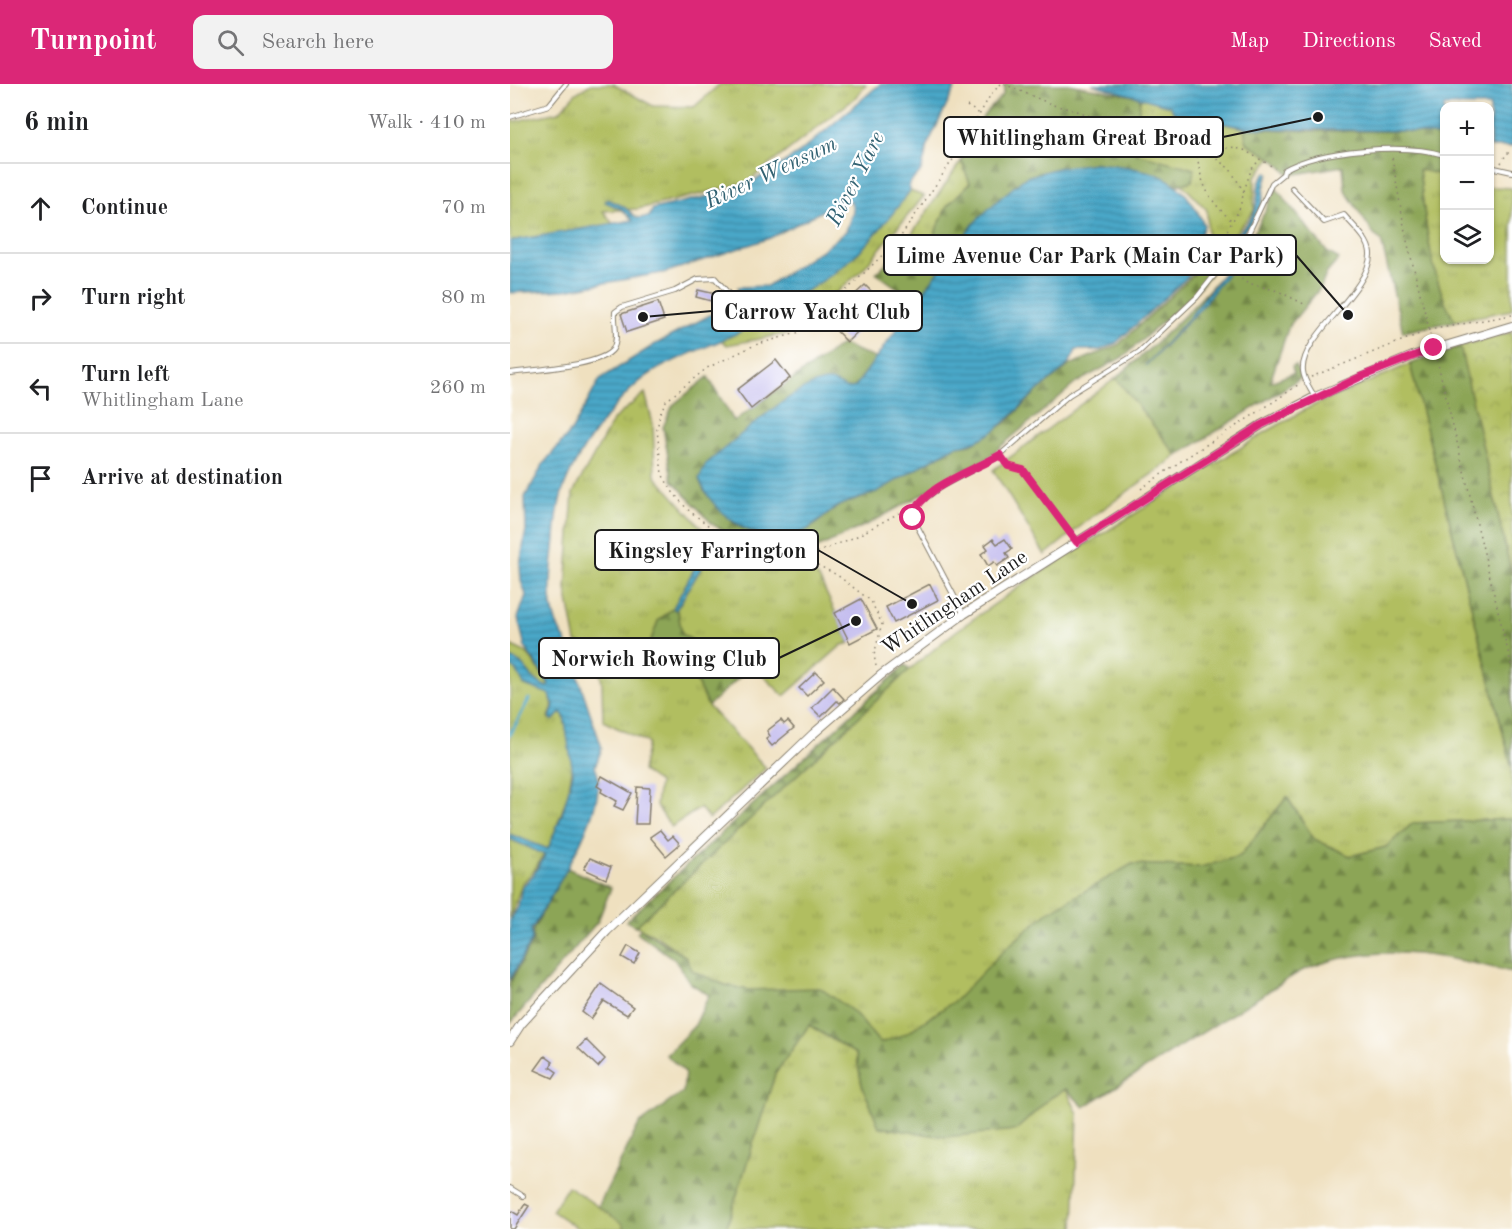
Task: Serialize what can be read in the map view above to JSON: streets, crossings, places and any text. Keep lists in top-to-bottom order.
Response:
{
  "streets": {
    "street": ["Whitlingham Lane"]
  },
  "water": ["River Wensum", "River Yare"],
  "places": [
    "Whitlingham Great Broad",
    "Lime Avenue Car Park (Main Car Park)",
    "Carrow Yacht Club",
    "Kingsley Farrington",
    "Norwich Rowing Club"
  ],
  "page": {
    "header": "Turnpoint",
    "search": "Search here",
    "nav": ["Map", "Directions", "Saved"],
    "heading": ["6 min", "Walk · 410 m"],
    "map_buttons": ["+", "−"],
    "list": [
      ["Continue", "70 m"],
      ["Turn right", "80 m"],
      ["Turn left", "Whitlingham Lane", "260 m"],
      "Arrive at destination"
    ]
  }
}
